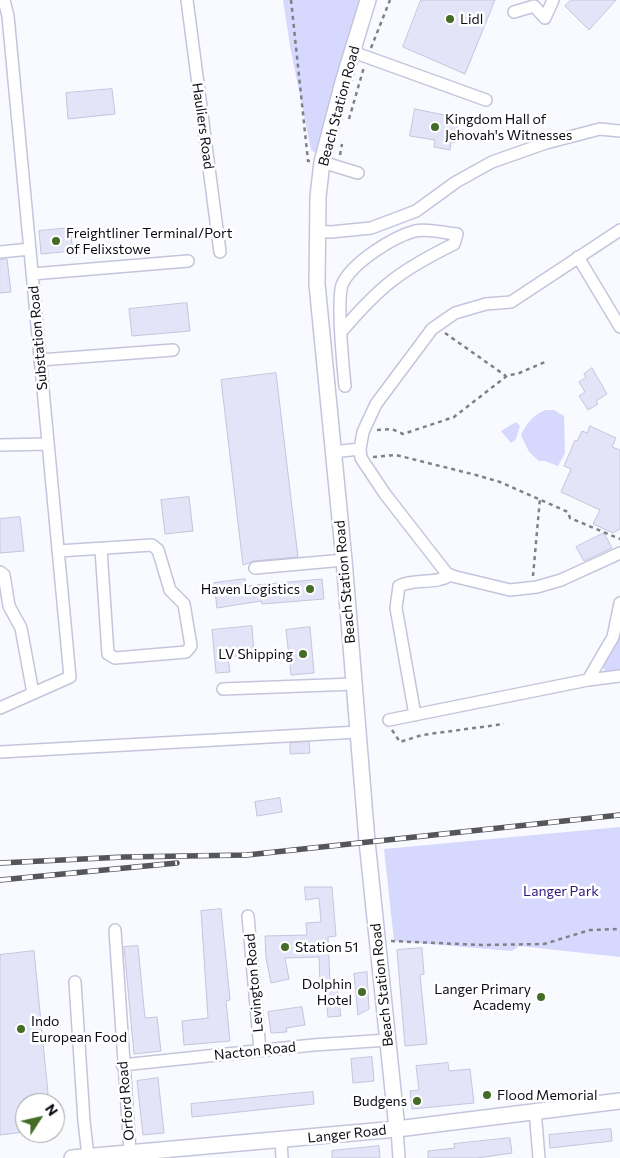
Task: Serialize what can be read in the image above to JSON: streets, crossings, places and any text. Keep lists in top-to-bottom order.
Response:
{
  "streets": {
    "main road": ["Beach Station Road", "Langer Road"],
    "street": [
      "Hauliers Road",
      "Substation Road",
      "Levington Road",
      "Nacton Road",
      "Orford Road"
    ]
  },
  "crossings": [
    ["Beach Station Road", "Nacton Road"],
    ["Beach Station Road", "Langer Road"],
    ["Levington Road", "Nacton Road"],
    ["Nacton Road", "Orford Road"],
    ["Orford Road", "Langer Road"]
  ],
  "parks": ["Langer Park"],
  "places": [
    "Lidl",
    "Kingdom Hall of Jehovah's Witnesses",
    "Freightliner Terminal/Port of Felixstowe",
    "Haven Logistics",
    "LV Shipping",
    "Station 51",
    "Dolphin Hotel",
    "Langer Primary Academy",
    "Indo European Food",
    "Flood Memorial",
    "Budgens"
  ],
  "north": "top right"
}
